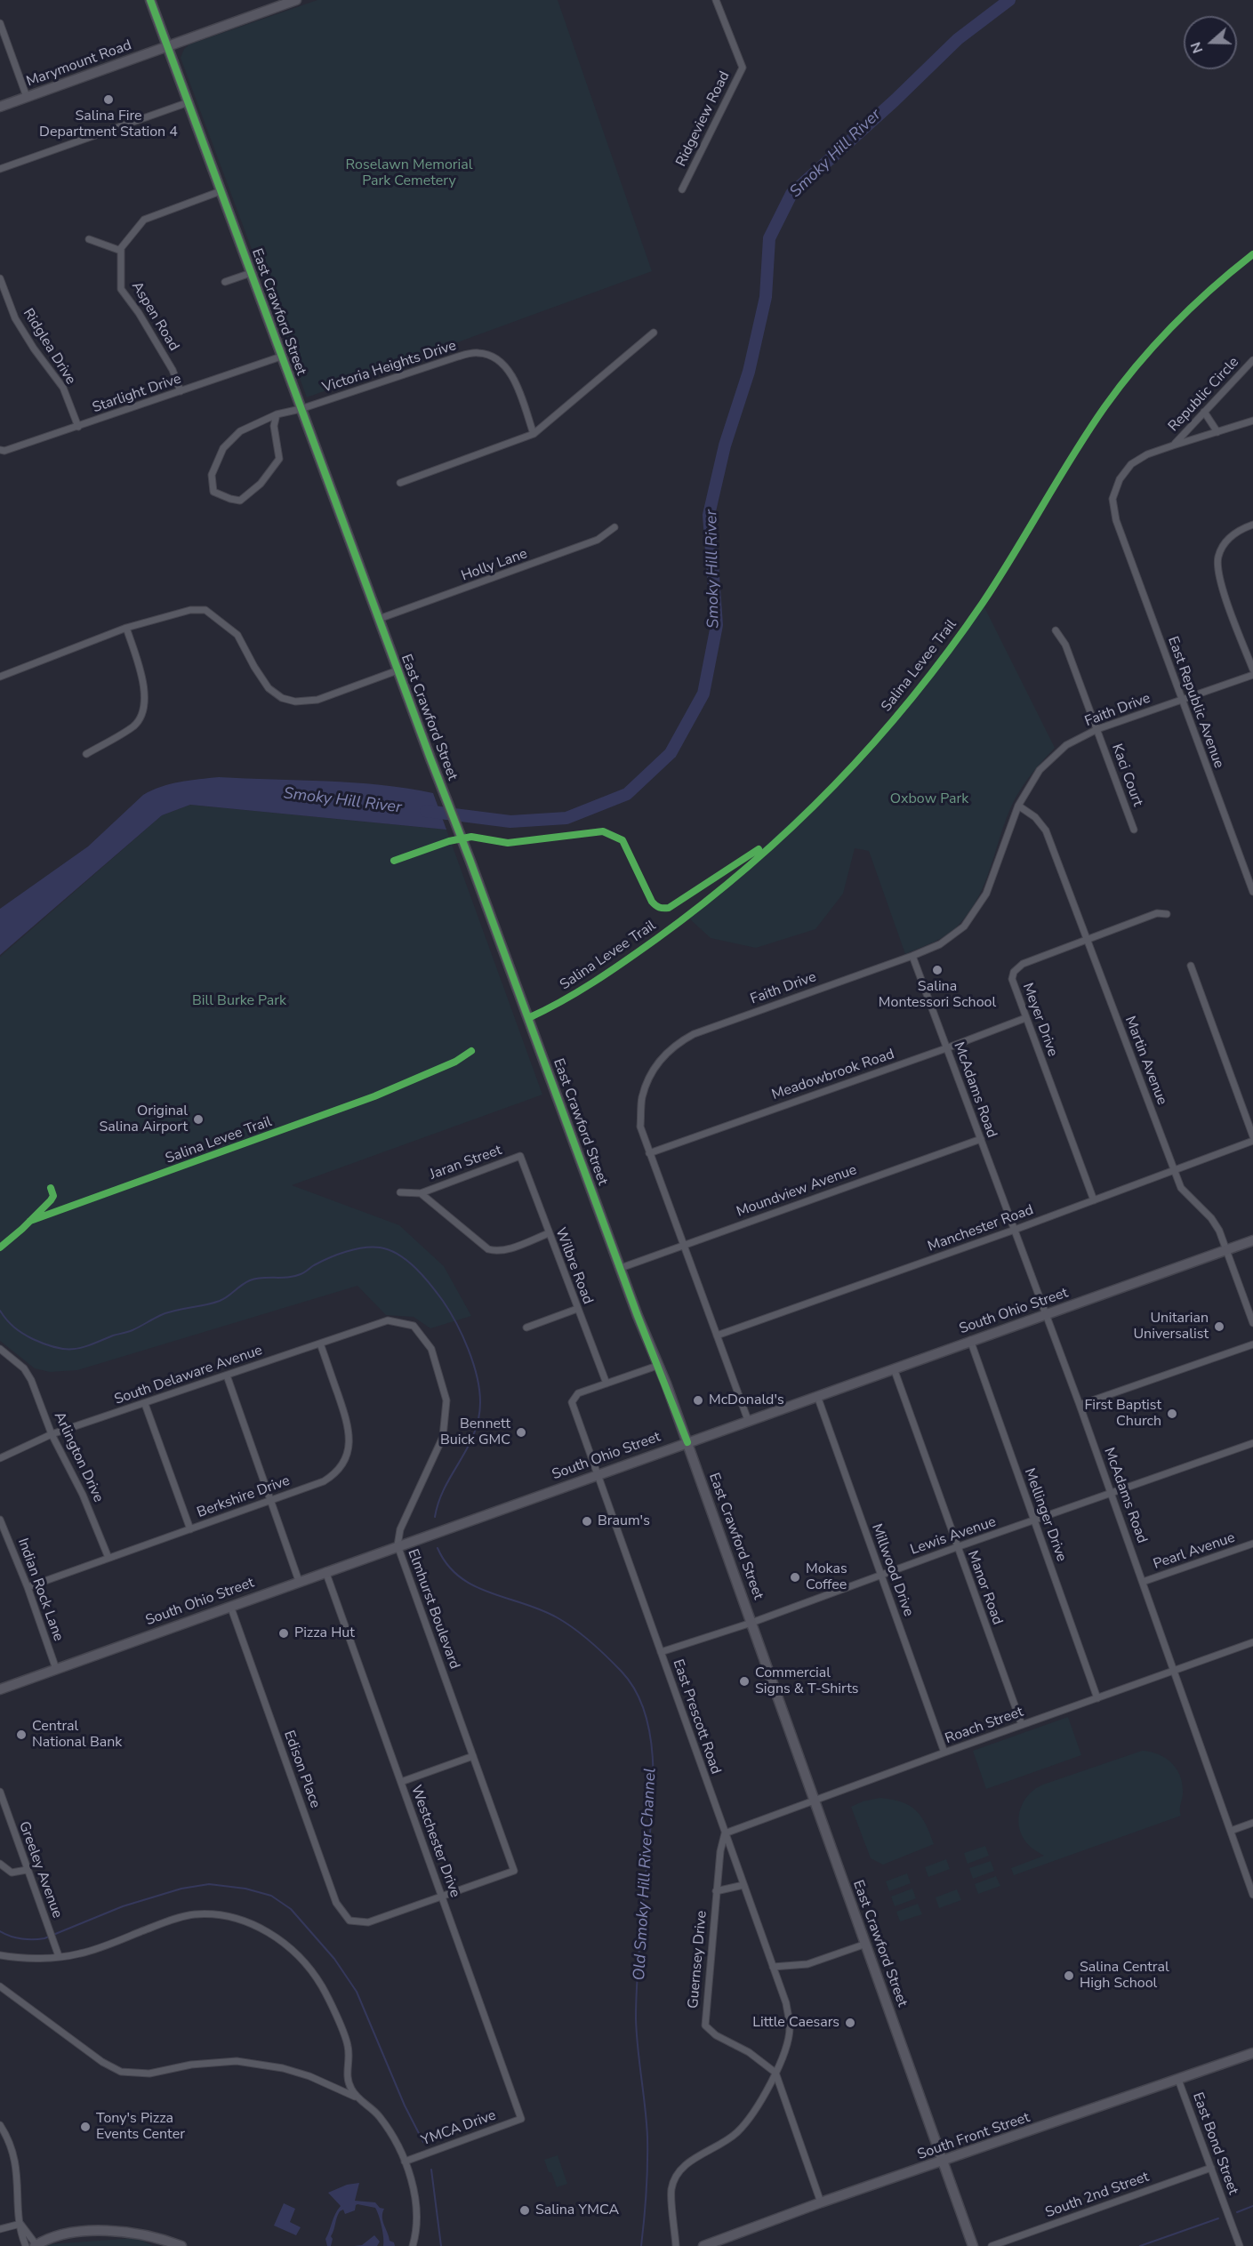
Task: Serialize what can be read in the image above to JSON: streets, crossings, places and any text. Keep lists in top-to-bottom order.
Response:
{
  "streets": {
    "street": [
      "Marymount Road",
      "Ridgeview Road",
      "East Crawford Street",
      "Aspen Road",
      "Ridglea Drive",
      "Victoria Heights Drive",
      "Starlight Drive",
      "Republic Circle",
      "Holly Lane",
      "East Republic Avenue",
      "Faith Drive",
      "Kaci Court",
      "Meyer Drive",
      "Martin Avenue",
      "Meadowbrook Road",
      "McAdams Road",
      "Jaran Street",
      "Moundview Avenue",
      "Manchester Road",
      "Wilbre Road",
      "South Ohio Street",
      "South Delaware Avenue",
      "Arlington Drive",
      "Berkshire Drive",
      "Mellinger Drive",
      "Lewis Avenue",
      "Pearl Avenue",
      "Millwood Drive",
      "Manor Road",
      "Indian Rock Lane",
      "Elmhurst Boulevard",
      "East Prescott Road",
      "Roach Street",
      "Edison Place",
      "Westchester Drive",
      "Greeley Avenue",
      "Guernsey Drive",
      "YMCA Drive",
      "South Front Street",
      "East Bond Street",
      "South 2nd Street"
    ],
    "cycle path": ["Salina Levee Trail"]
  },
  "crossings": [
    ["Marymount Road", "East Crawford Street"],
    ["East Crawford Street", "Victoria Heights Drive"],
    ["East Crawford Street", "Starlight Drive"],
    ["East Crawford Street", "Holly Lane"],
    ["East Crawford Street", "Moundview Avenue"],
    ["East Crawford Street", "South Ohio Street"],
    ["East Crawford Street", "Lewis Avenue"],
    ["East Crawford Street", "Roach Street"],
    ["East Crawford Street", "South Front Street"],
    ["Aspen Road", "Starlight Drive"],
    ["Ridglea Drive", "Starlight Drive"],
    ["Republic Circle", "East Republic Avenue"],
    ["East Republic Avenue", "Faith Drive"],
    ["Faith Drive", "Kaci Court"],
    ["Faith Drive", "Martin Avenue"],
    ["Faith Drive", "Meadowbrook Road"],
    ["Faith Drive", "McAdams Road"],
    ["Faith Drive", "Moundview Avenue"],
    ["Faith Drive", "Manchester Road"],
    ["Faith Drive", "South Ohio Street"],
    ["Meyer Drive", "Martin Avenue"],
    ["Meyer Drive", "Meadowbrook Road"],
    ["Meyer Drive", "Manchester Road"],
    ["Martin Avenue", "Manchester Road"],
    ["Martin Avenue", "South Ohio Street"],
    ["Meadowbrook Road", "McAdams Road"],
    ["McAdams Road", "Moundview Avenue"],
    ["McAdams Road", "Manchester Road"],
    ["McAdams Road", "South Ohio Street"],
    ["McAdams Road", "Lewis Avenue"],
    ["McAdams Road", "Pearl Avenue"],
    ["McAdams Road", "Roach Street"],
    ["Jaran Street", "Wilbre Road"],
    ["Wilbre Road", "East Prescott Road"],
    ["South Ohio Street", "Mellinger Drive"],
    ["South Ohio Street", "Millwood Drive"],
    ["South Ohio Street", "Manor Road"],
    ["South Ohio Street", "Indian Rock Lane"],
    ["South Ohio Street", "Elmhurst Boulevard"],
    ["South Ohio Street", "East Prescott Road"],
    ["South Ohio Street", "Edison Place"],
    ["South Ohio Street", "Westchester Drive"],
    ["South Delaware Avenue", "Arlington Drive"],
    ["South Delaware Avenue", "Berkshire Drive"],
    ["South Delaware Avenue", "Elmhurst Boulevard"],
    ["Arlington Drive", "Berkshire Drive"],
    ["Berkshire Drive", "Indian Rock Lane"],
    ["Mellinger Drive", "Lewis Avenue"],
    ["Mellinger Drive", "Roach Street"],
    ["Lewis Avenue", "Millwood Drive"],
    ["Lewis Avenue", "Manor Road"],
    ["Lewis Avenue", "East Prescott Road"],
    ["Millwood Drive", "Roach Street"],
    ["Manor Road", "Roach Street"],
    ["Elmhurst Boulevard", "Edison Place"],
    ["Elmhurst Boulevard", "Westchester Drive"],
    ["East Prescott Road", "Roach Street"],
    ["East Prescott Road", "Guernsey Drive"],
    ["Roach Street", "Guernsey Drive"],
    ["Edison Place", "Westchester Drive"],
    ["Westchester Drive", "YMCA Drive"],
    ["South Front Street", "East Bond Street"],
    ["East Bond Street", "South 2nd Street"]
  ],
  "water": ["Smoky Hill River", "Old Smoky Hill River Channel"],
  "parks": ["Roselawn Memorial Park Cemetery", "Oxbow Park", "Bill Burke Park"],
  "places": [
    "Salina Fire Department Station 4",
    "Salina Montessori School",
    "Original Salina Airport",
    "Unitarian Universalist",
    "McDonald's",
    "First Baptist Church",
    "Bennett Buick GMC",
    "Braum's",
    "Mokas Coffee",
    "Pizza Hut",
    "Commercial Signs & T-Shirts",
    "Central National Bank",
    "Salina Central High School",
    "Little Caesars",
    "Tony's Pizza Events Center",
    "Salina YMCA"
  ],
  "north": "left"
}
